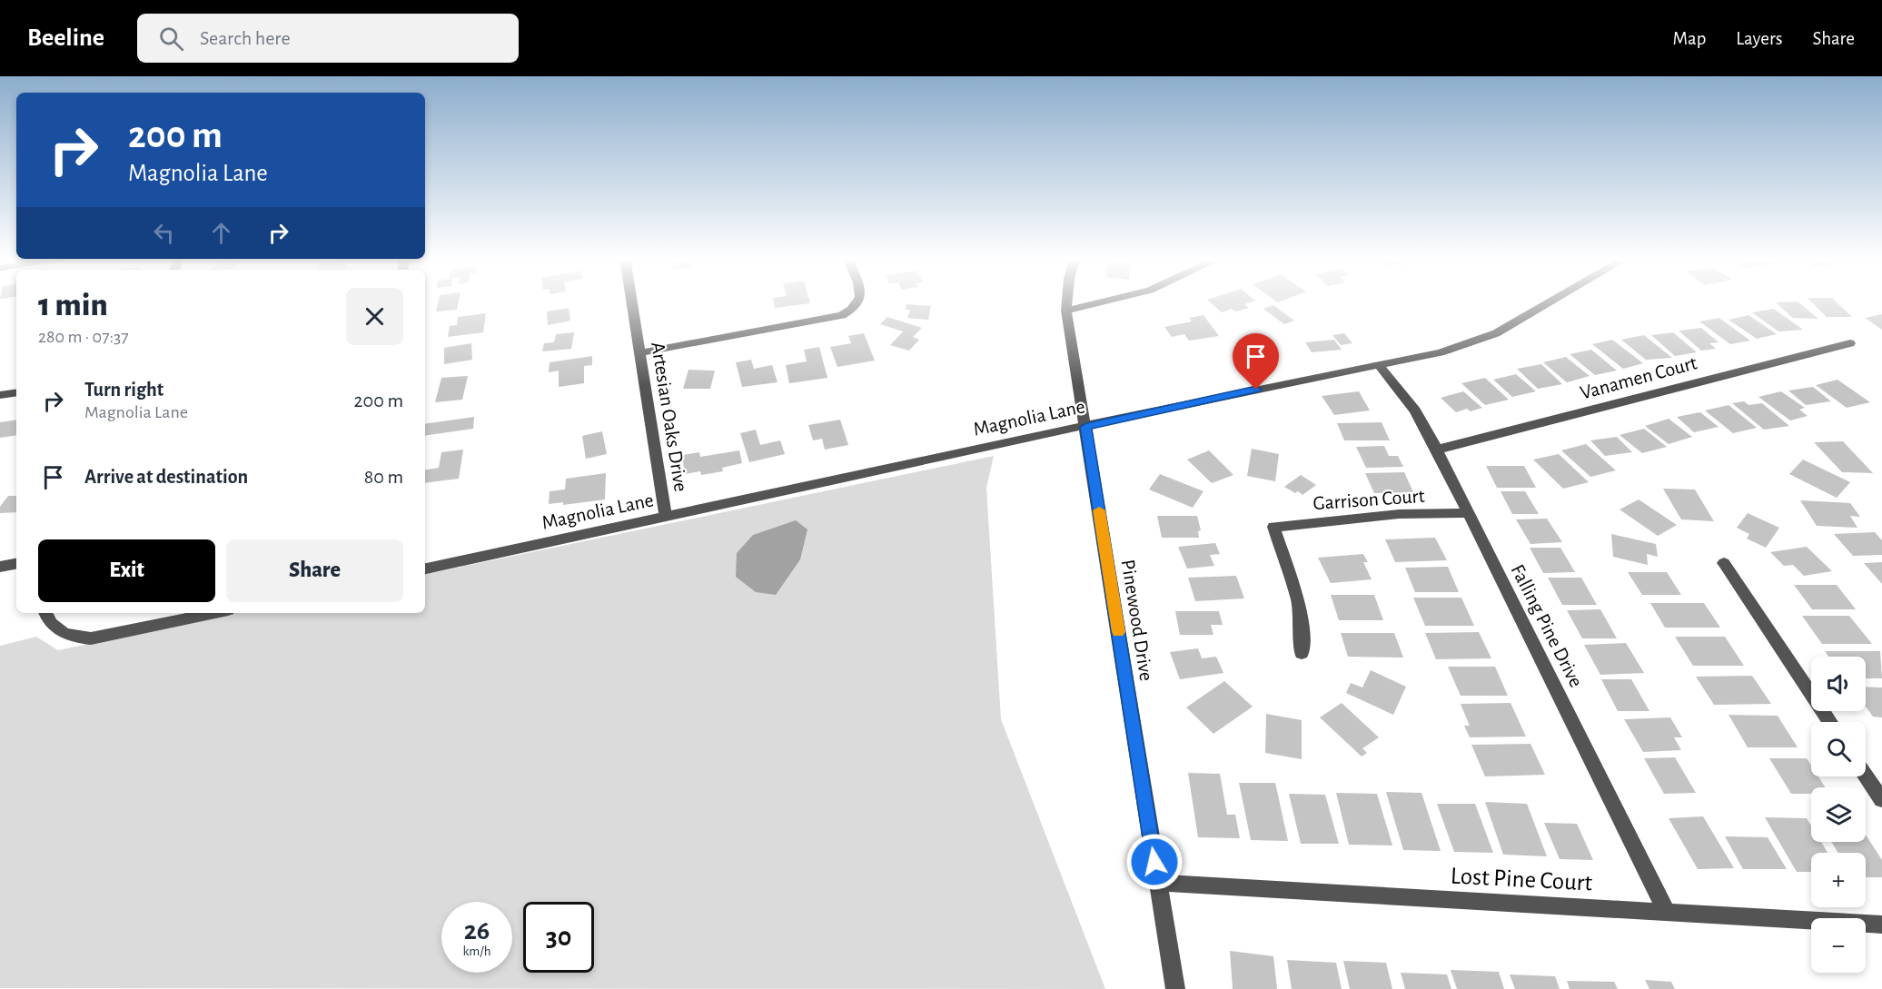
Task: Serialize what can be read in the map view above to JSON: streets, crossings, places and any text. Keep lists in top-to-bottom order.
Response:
{
  "streets": {
    "street": [
      "Vanamen Court",
      "Artesian Oaks Drive",
      "Magnolia Lane",
      "Garrison Court",
      "Pinewood Drive",
      "Falling Pine Drive",
      "Lost Pine Court"
    ]
  },
  "crossings": [
    ["Vanamen Court", "Falling Pine Drive"],
    ["Artesian Oaks Drive", "Magnolia Lane"],
    ["Magnolia Lane", "Pinewood Drive"],
    ["Magnolia Lane", "Falling Pine Drive"],
    ["Garrison Court", "Falling Pine Drive"],
    ["Pinewood Drive", "Lost Pine Court"],
    ["Falling Pine Drive", "Lost Pine Court"]
  ],
  "page": {
    "header": "Beeline",
    "search": "Search here",
    "nav": ["Map", "Layers", "Share"],
    "turn": ["200 m", "Magnolia Lane"],
    "heading": ["1 min", "280 m · 07:37"],
    "list": [
      {
        "name": "Turn right",
        "note": "Magnolia Lane",
        "value": "200 m"
      },
      {
        "name": "Arrive at destination",
        "value": "80 m"
      }
    ],
    "buttons": ["Exit", "Share"],
    "map_buttons": ["+", "−"],
    "speed": "26 km/h",
    "limit": "30"
  }
}
